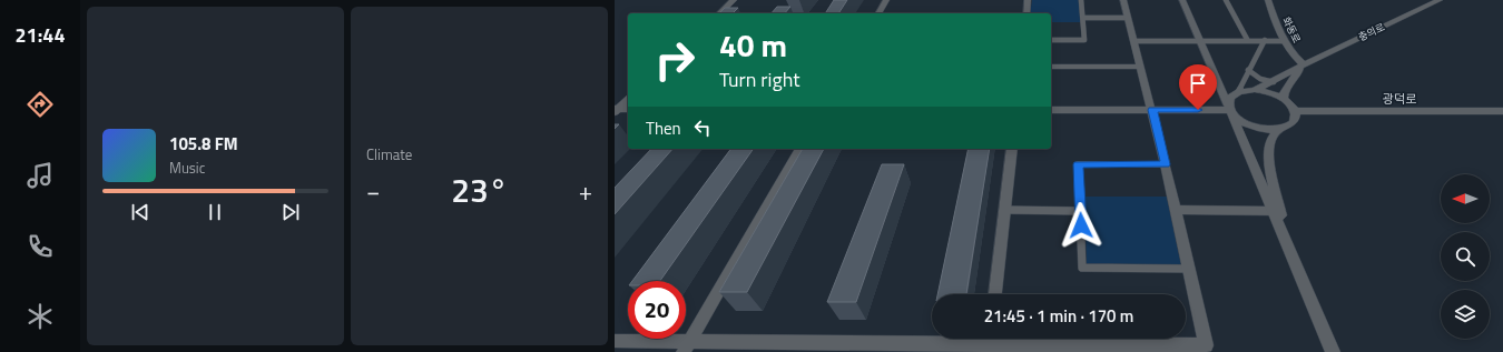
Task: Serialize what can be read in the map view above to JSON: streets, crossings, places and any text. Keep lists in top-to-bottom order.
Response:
{
  "streets": {
    "street": ["화동로", "충의로", "광덕로"]
  },
  "crossings": [
    ["화동로", "충의로"]
  ],
  "north": "left",
  "page": {
    "tabs": "21:44",
    "tile": "Climate",
    "turn": ["40 m", "Turn right"],
    "then": "Then",
    "song": ["105.8 FM", "Music"],
    "heat": ["−", "23°", "+"],
    "limit": "20",
    "trip": "21:45 · 1 min · 170 m"
  }
}
